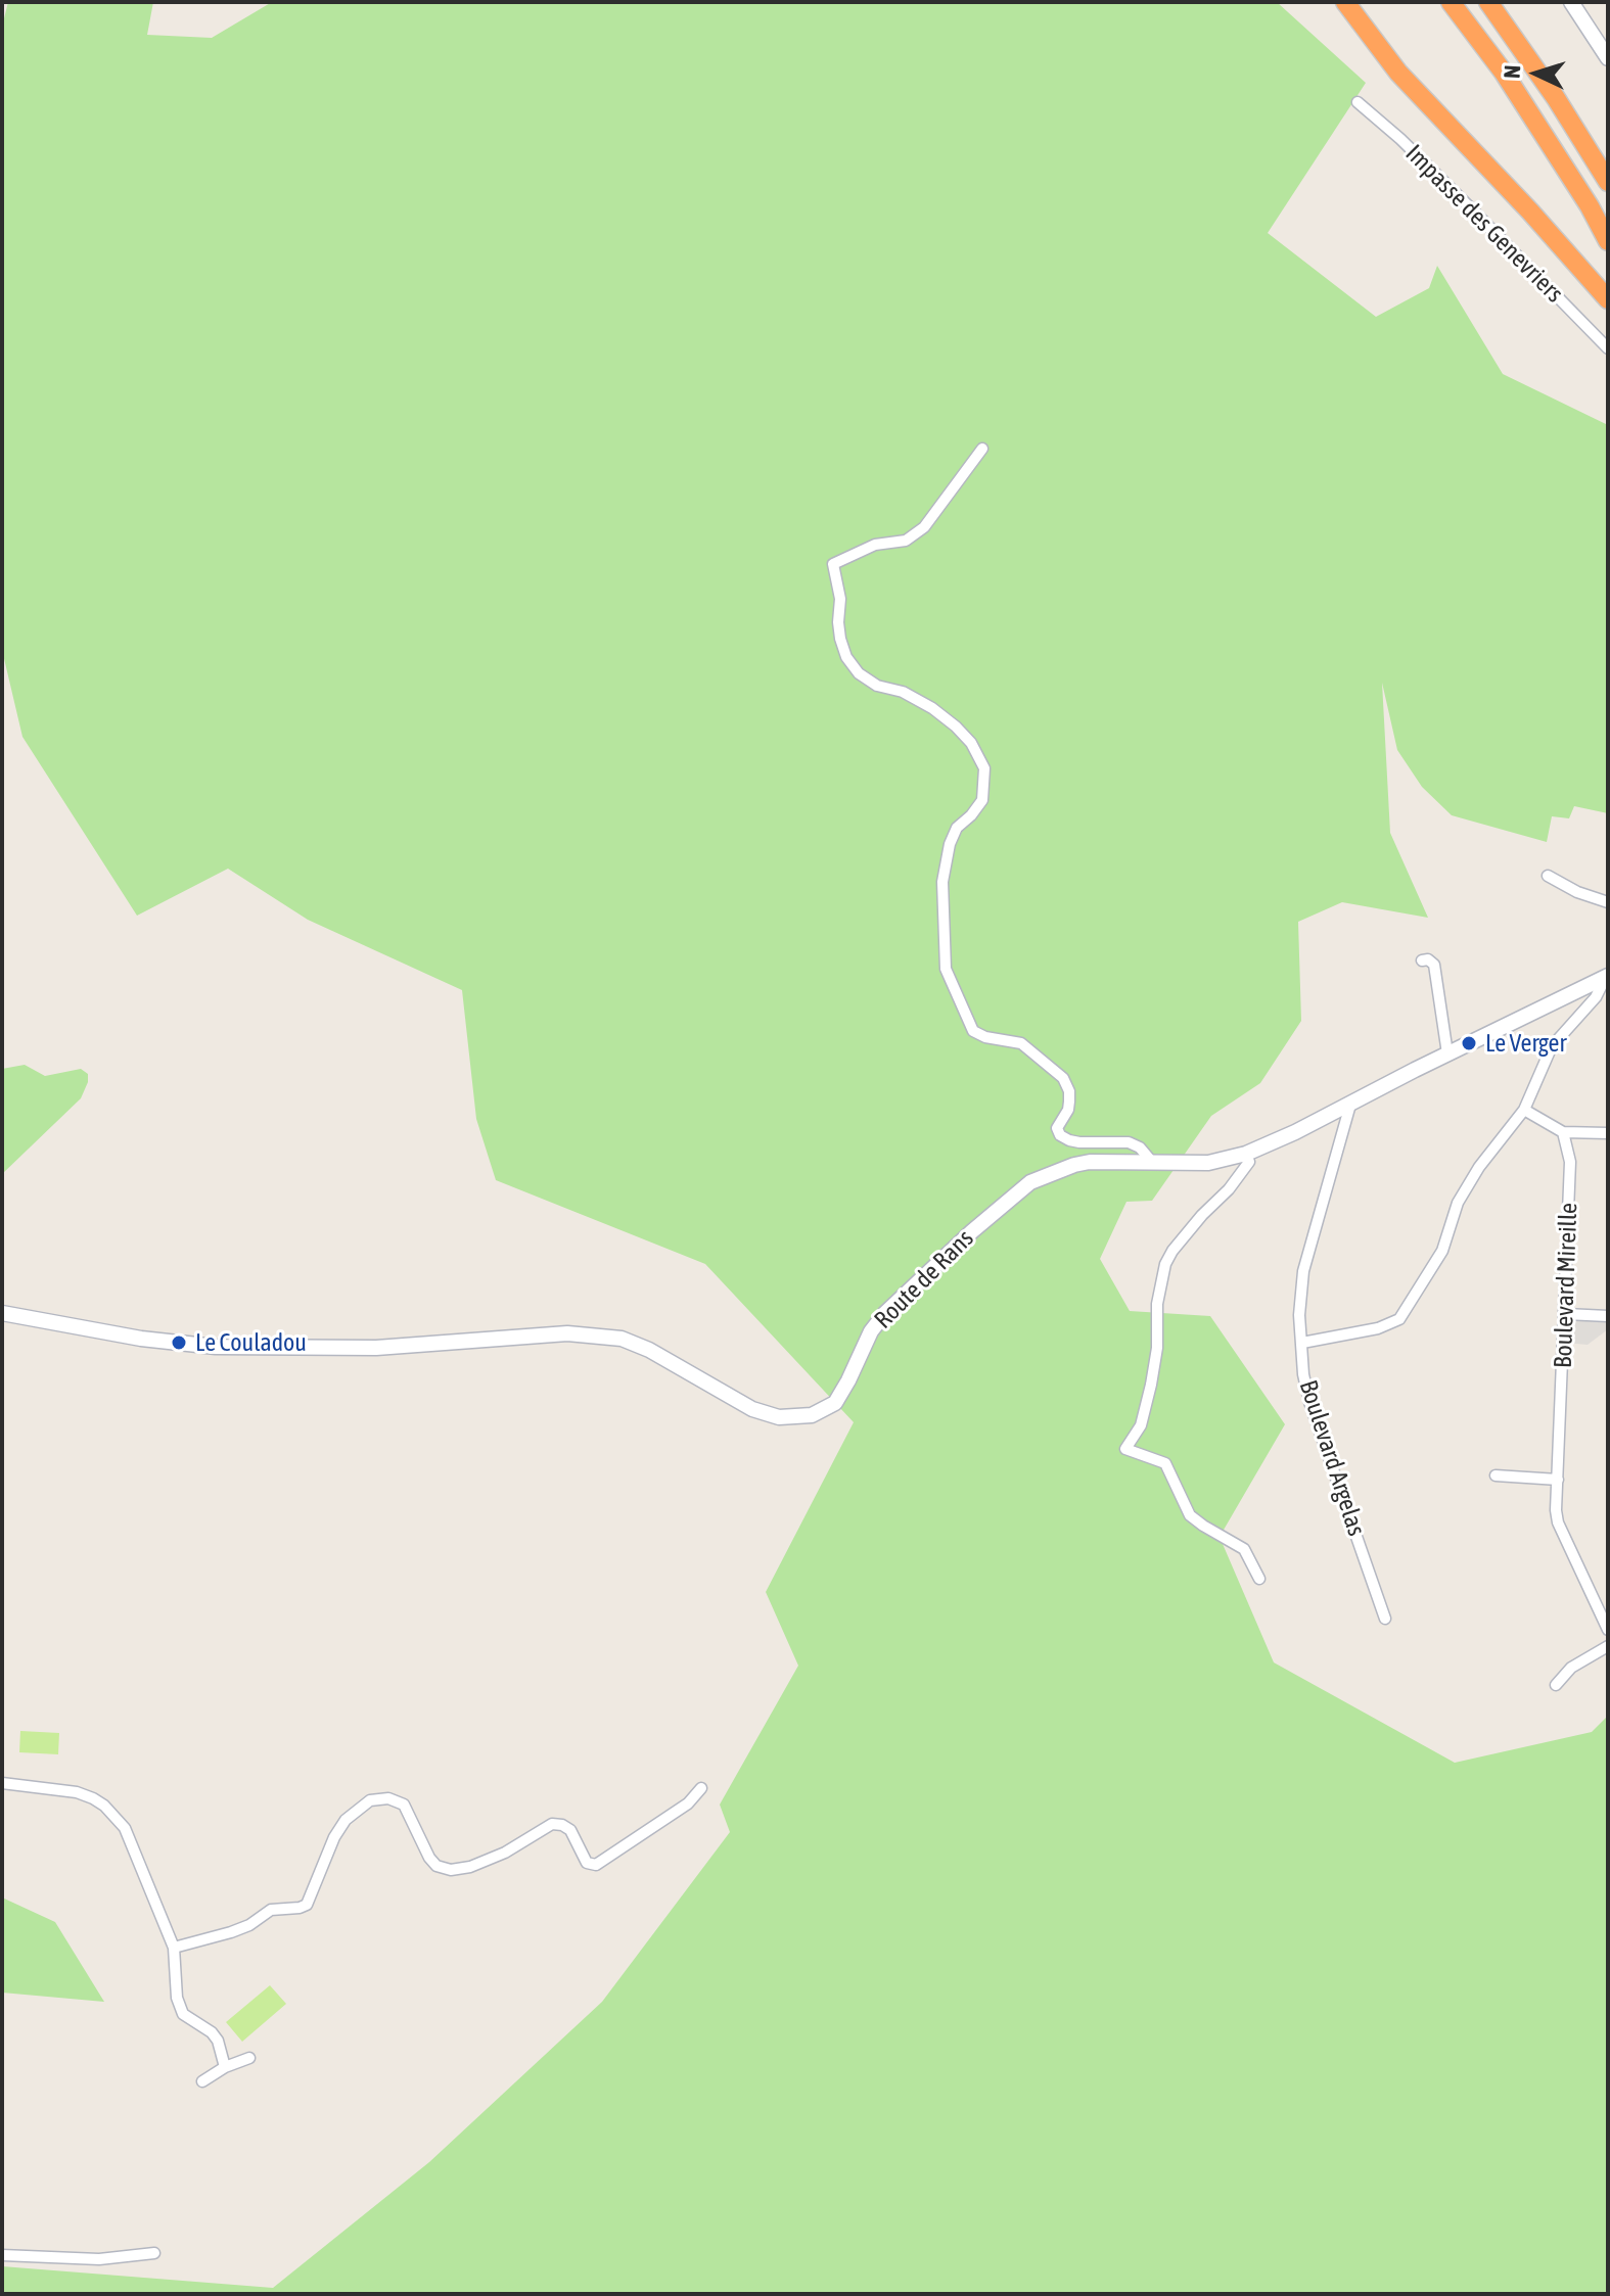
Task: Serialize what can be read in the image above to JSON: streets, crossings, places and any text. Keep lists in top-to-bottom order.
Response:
{
  "streets": {
    "street": [
      "Impasse des Genevriers",
      "Route de Rans",
      "Boulevard Mireille",
      "Boulevard Argelas"
    ]
  },
  "crossings": [
    ["Route de Rans", "Boulevard Argelas"]
  ],
  "places": ["Le Verger", "Le Couladou"],
  "north": "left"
}
